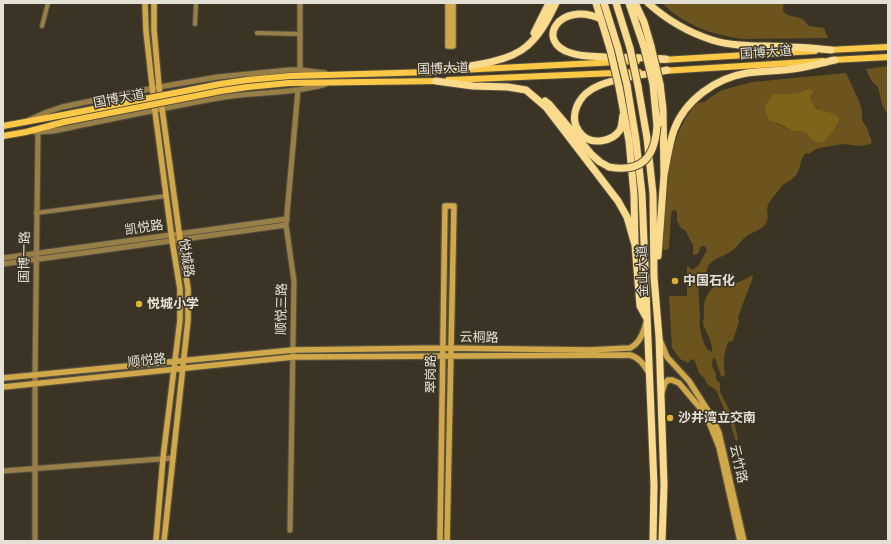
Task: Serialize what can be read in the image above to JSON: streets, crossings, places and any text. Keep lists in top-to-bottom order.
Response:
{
  "streets": {
    "highway": ["金山大道"],
    "main road": [
      "国博大道",
      "悦城路",
      "云桐路",
      "顺悦路",
      "翠岗路",
      "云竹路"
    ],
    "street": ["凯悦路", "国博一路", "顺悦三路"]
  },
  "crossings": [
    ["凯悦路", "国博一路"],
    ["凯悦路", "悦城路"],
    ["凯悦路", "顺悦三路"],
    ["国博一路", "顺悦路"],
    ["悦城路", "顺悦路"],
    ["金山大道", "云桐路"],
    ["金山大道", "云竹路"],
    ["顺悦三路", "云桐路"],
    ["顺悦三路", "顺悦路"],
    ["云桐路", "顺悦路"],
    ["云桐路", "翠岗路"]
  ],
  "places": ["中国石化", "悦城小学", "沙井湾立交南"]
}
